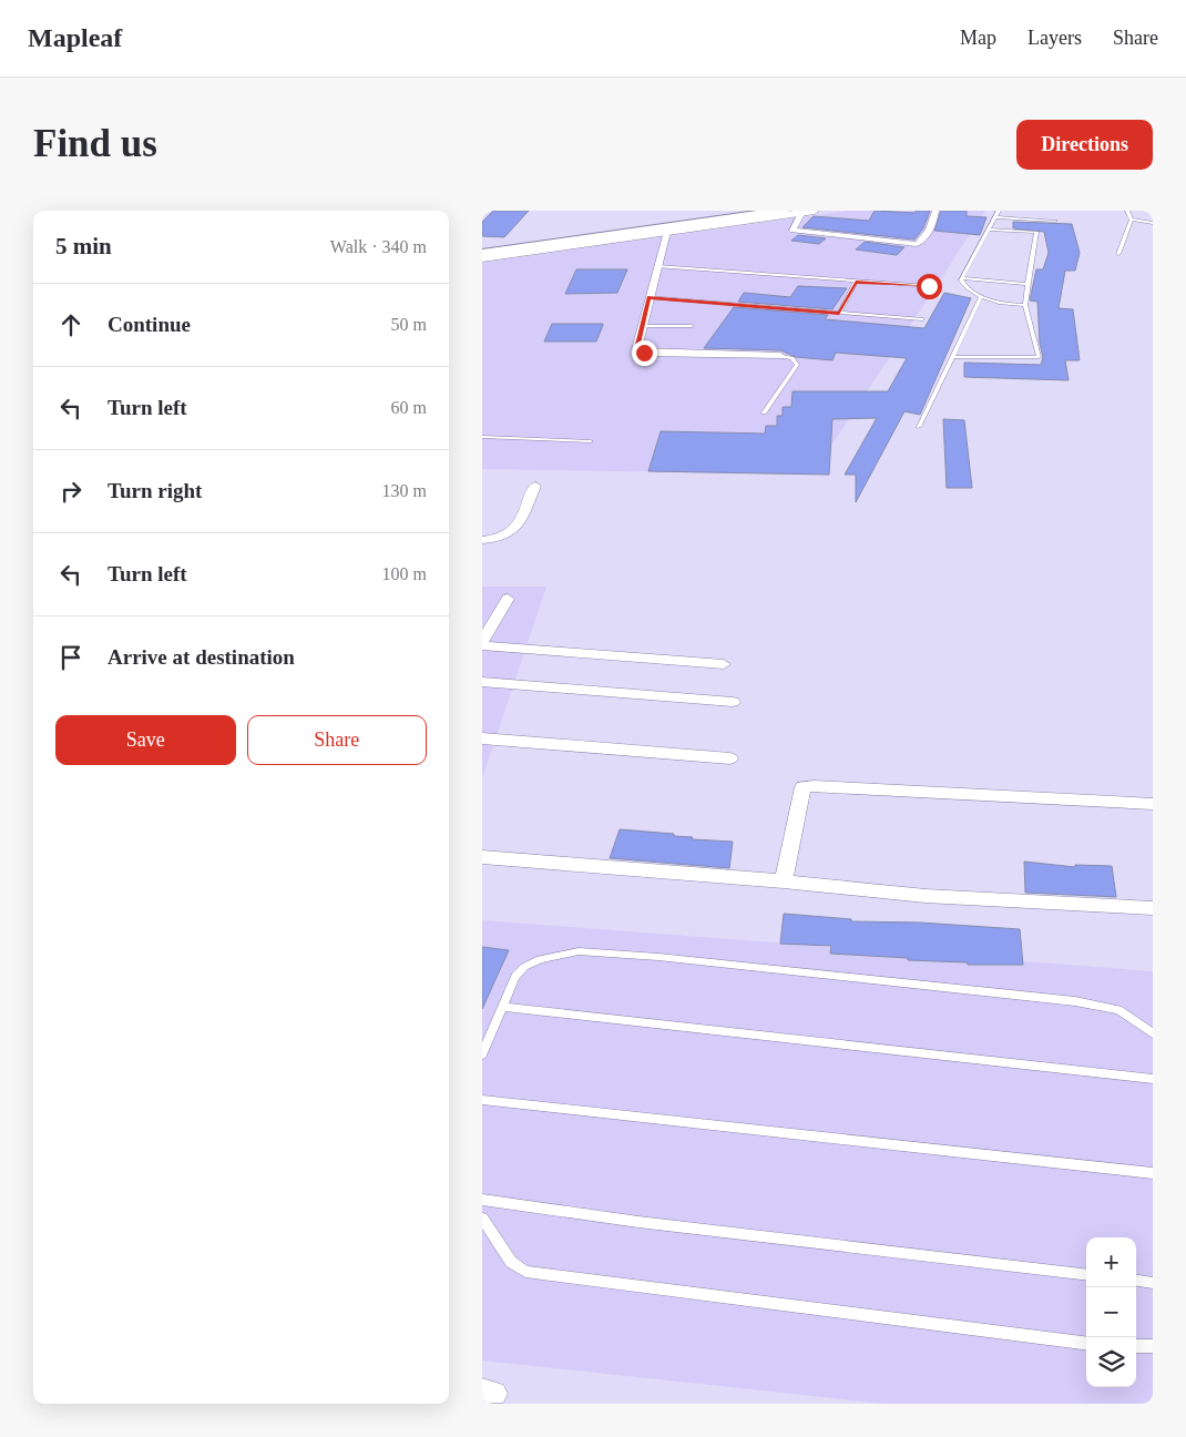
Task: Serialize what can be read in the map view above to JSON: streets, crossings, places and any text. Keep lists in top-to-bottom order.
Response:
{
  "page": {
    "header": "Mapleaf",
    "nav": ["Map", "Layers", "Share"],
    "buttons": [
      "Directions",
      ["Save", "Share"]
    ],
    "title": "Find us",
    "heading": ["5 min", "Walk · 340 m"],
    "list": [
      ["Continue", "50 m"],
      ["Turn left", "60 m"],
      ["Turn right", "130 m"],
      ["Turn left", "100 m"],
      "Arrive at destination"
    ],
    "map_buttons": ["+", "−"]
  }
}
